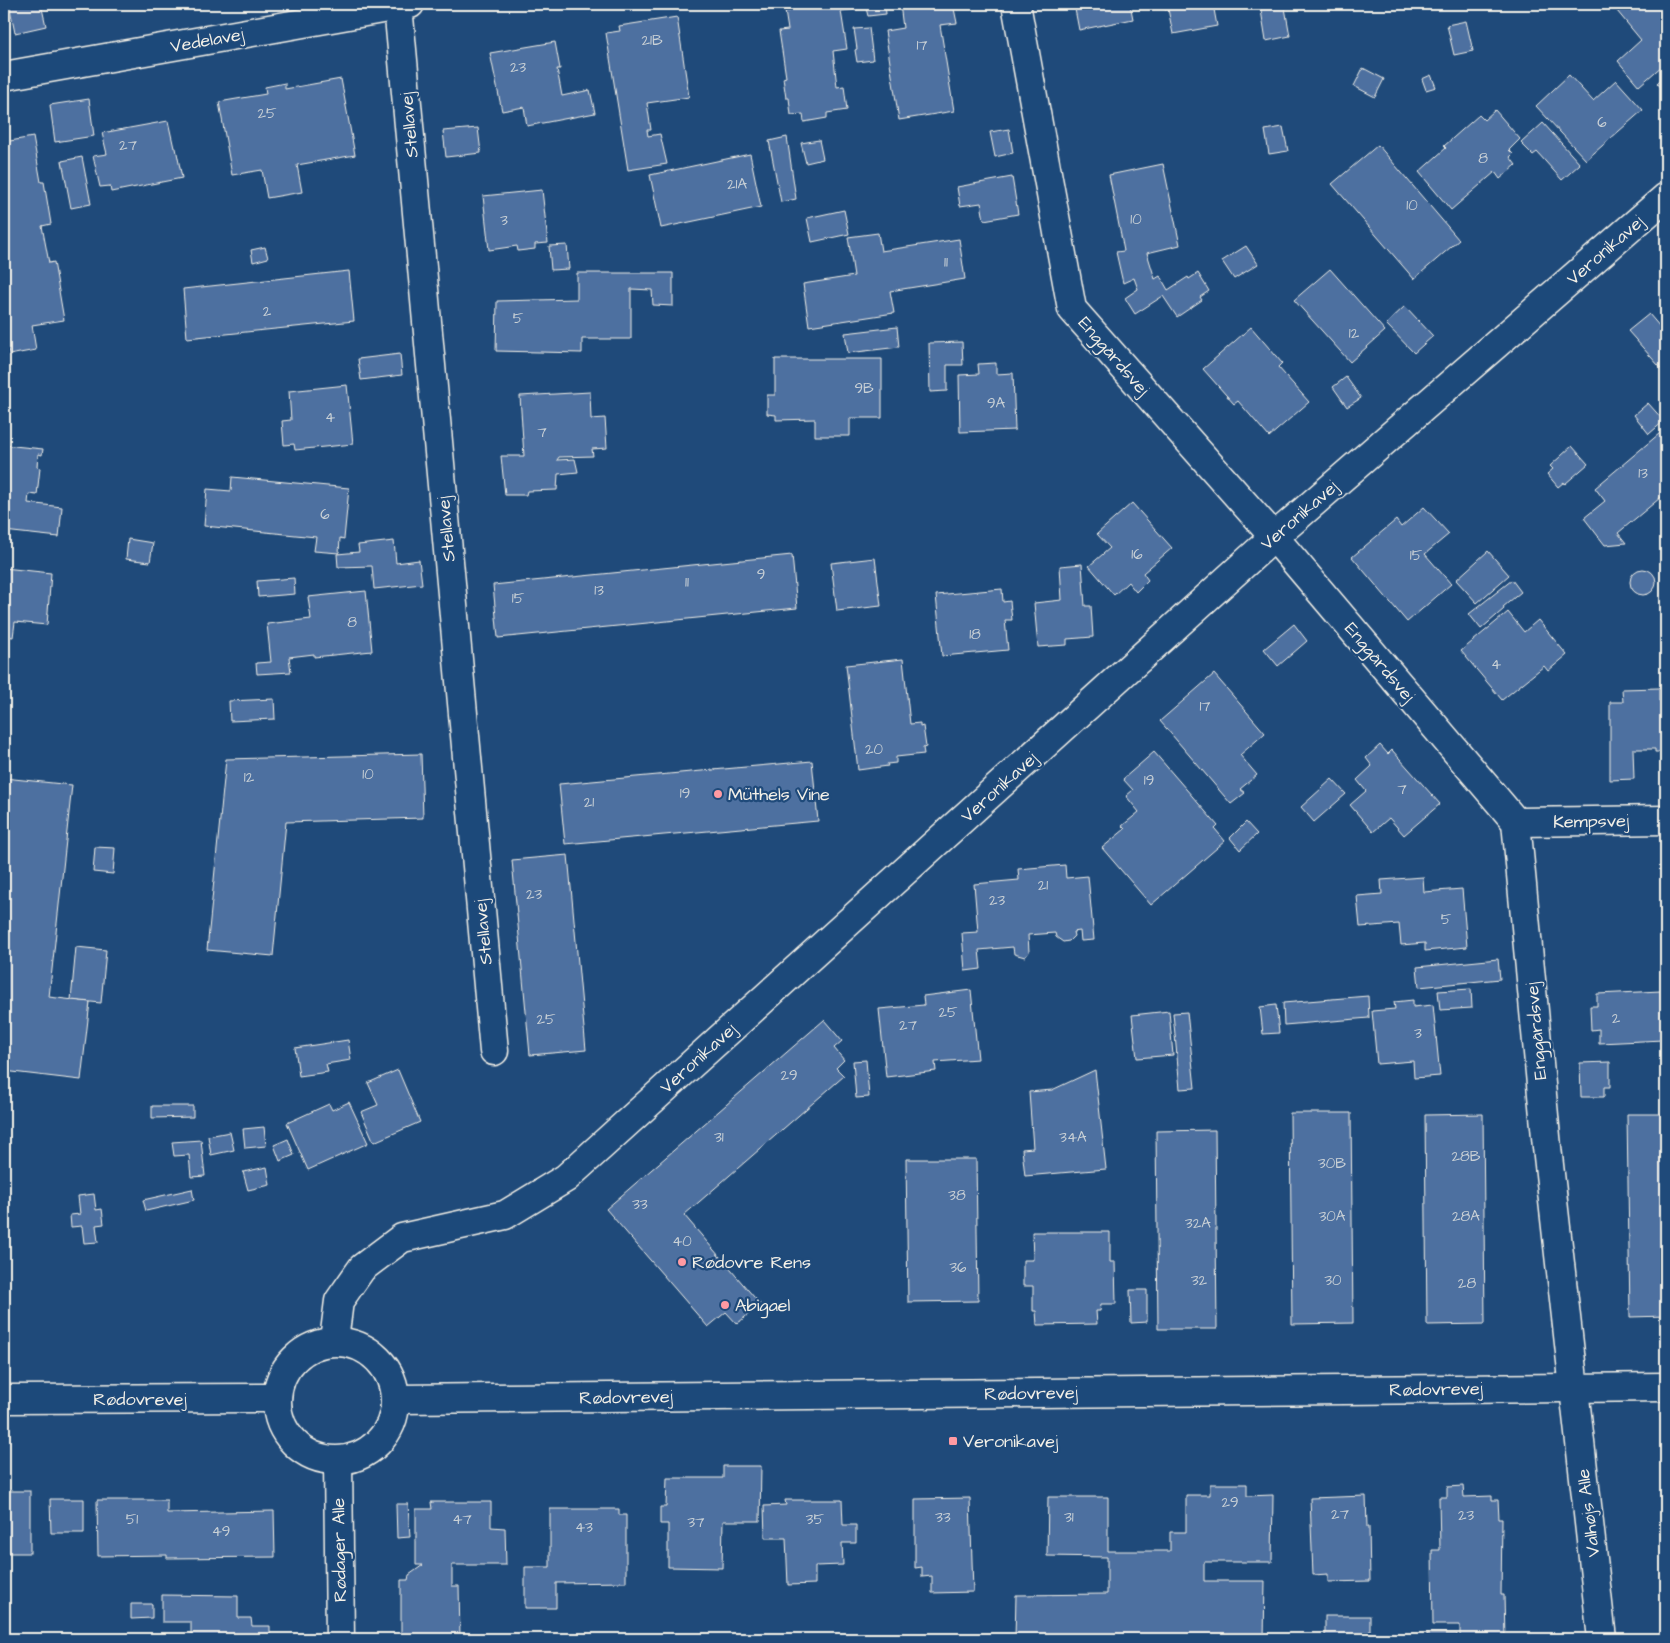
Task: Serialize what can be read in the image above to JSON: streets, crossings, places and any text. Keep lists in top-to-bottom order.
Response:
{
  "streets": {
    "street": [
      "Vedelavej",
      "Stellavej",
      "Veronikavej",
      "Enggårdsvej",
      "Kempsvej",
      "Rødovrevej",
      "Valhøjs Alle",
      "Rødager Alle"
    ]
  },
  "crossings": [
    ["Vedelavej", "Stellavej"],
    ["Veronikavej", "Enggårdsvej"],
    ["Veronikavej", "Rødovrevej"],
    ["Veronikavej", "Rødager Alle"],
    ["Enggårdsvej", "Kempsvej"],
    ["Enggårdsvej", "Rødovrevej"],
    ["Enggårdsvej", "Valhøjs Alle"],
    ["Rødovrevej", "Valhøjs Alle"],
    ["Rødovrevej", "Rødager Alle"]
  ],
  "places": {
    "other": ["Müthels Vine", "Rødovre Rens", "Abigael"],
    "transit": ["Veronikavej"]
  },
  "house_numbers": [
    "21B",
    "17",
    "23",
    "25",
    "6",
    "27",
    "8",
    "21A",
    "10",
    "10",
    "3",
    "11",
    "2",
    "5",
    "12",
    "9B",
    "9A",
    "4",
    "7",
    "13",
    "6",
    "16",
    "15",
    "9",
    "11",
    "13",
    "15",
    "8",
    "18",
    "4",
    "17",
    "20",
    "10",
    "12",
    "19",
    "7",
    "19",
    "21",
    "21",
    "23",
    "23",
    "5",
    "25",
    "2",
    "25",
    "27",
    "3",
    "29",
    "31",
    "34A",
    "28B",
    "30B",
    "38",
    "33",
    "30A",
    "28A",
    "32A",
    "40",
    "36",
    "32",
    "30",
    "28",
    "29",
    "27",
    "23",
    "33",
    "31",
    "51",
    "47",
    "35",
    "37",
    "43",
    "49"
  ]
}
